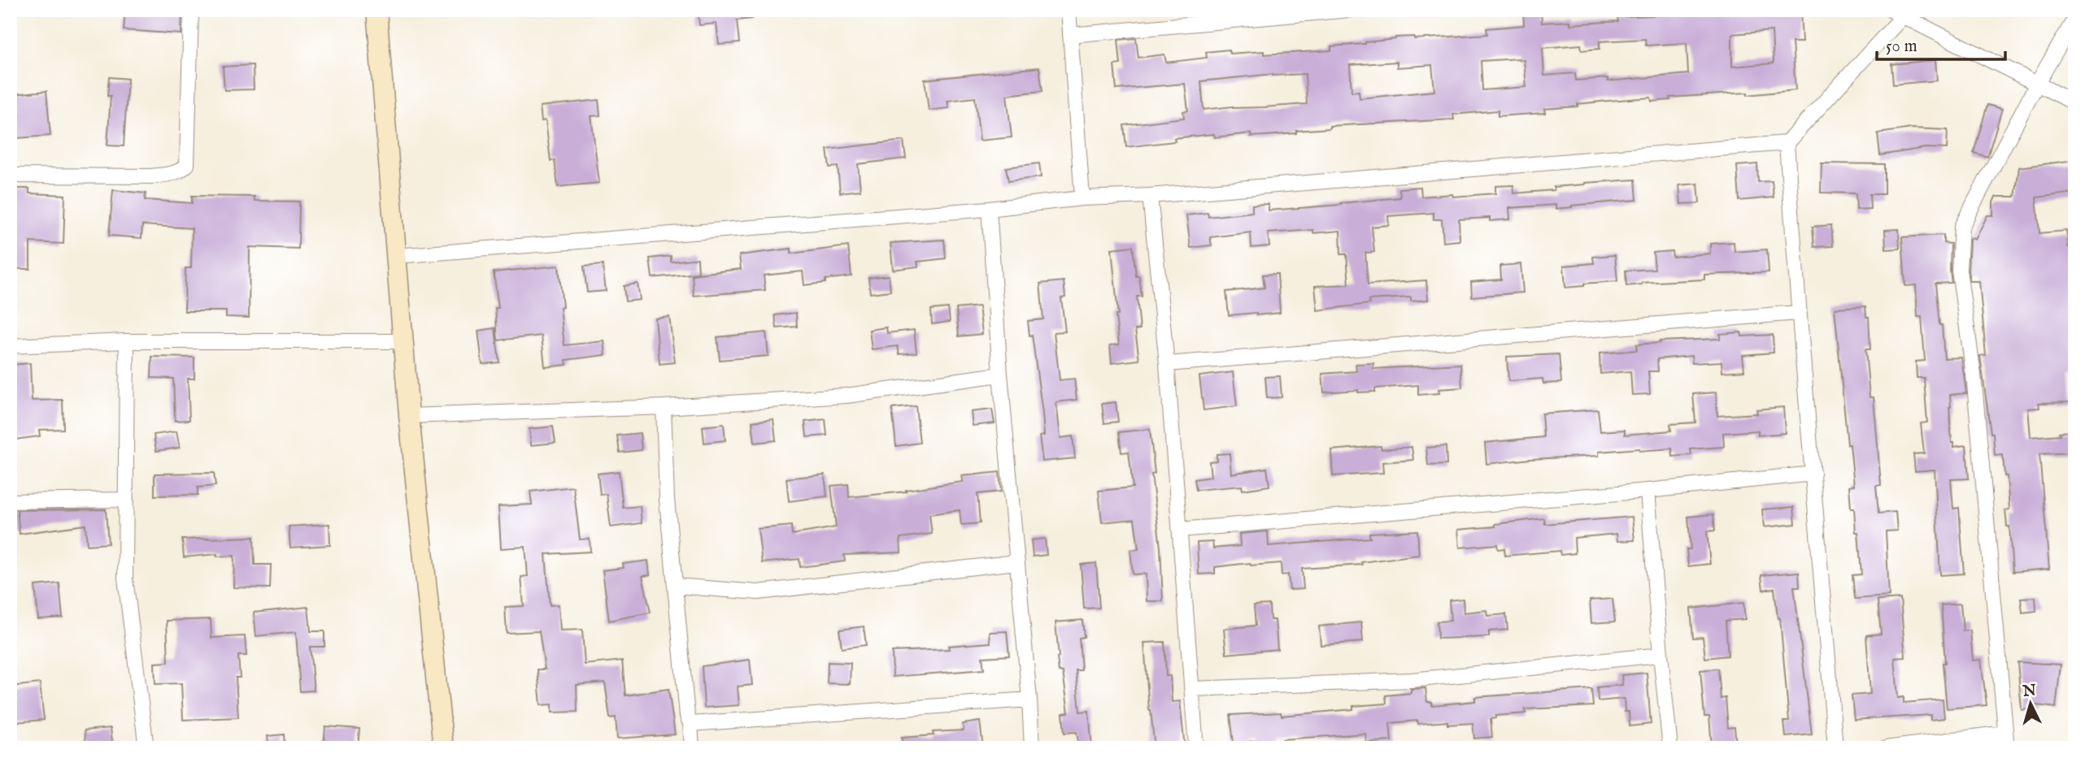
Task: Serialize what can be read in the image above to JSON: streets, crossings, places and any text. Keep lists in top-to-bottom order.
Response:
{
  "scale_bar": "50 m",
  "north": "top"
}
